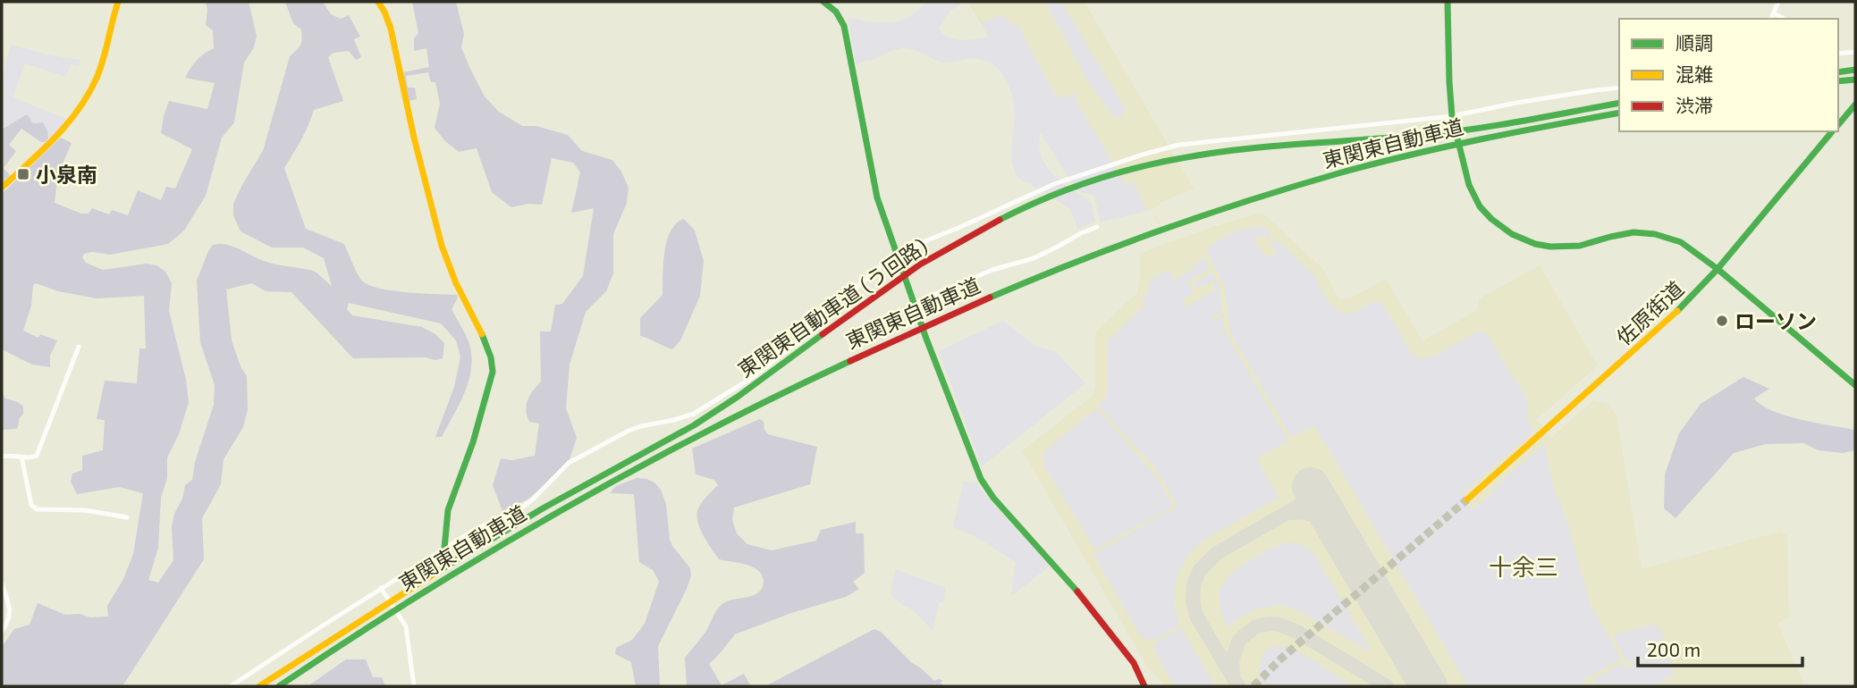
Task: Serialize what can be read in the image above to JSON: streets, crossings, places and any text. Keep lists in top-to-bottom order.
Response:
{
  "streets": {
    "main road": ["東関東自動車道", "東関東自動車道 (う回路)", "佐原街道"]
  },
  "crossings": [
    ["東関東自動車道", "東関東自動車道 (う回路)"]
  ],
  "districts": ["十余三"],
  "places": {
    "transit": ["小泉南"],
    "other": ["ローソン"]
  },
  "legend": ["順調", "混雑", "渋滞"],
  "scale_bar": "200 m"
}
